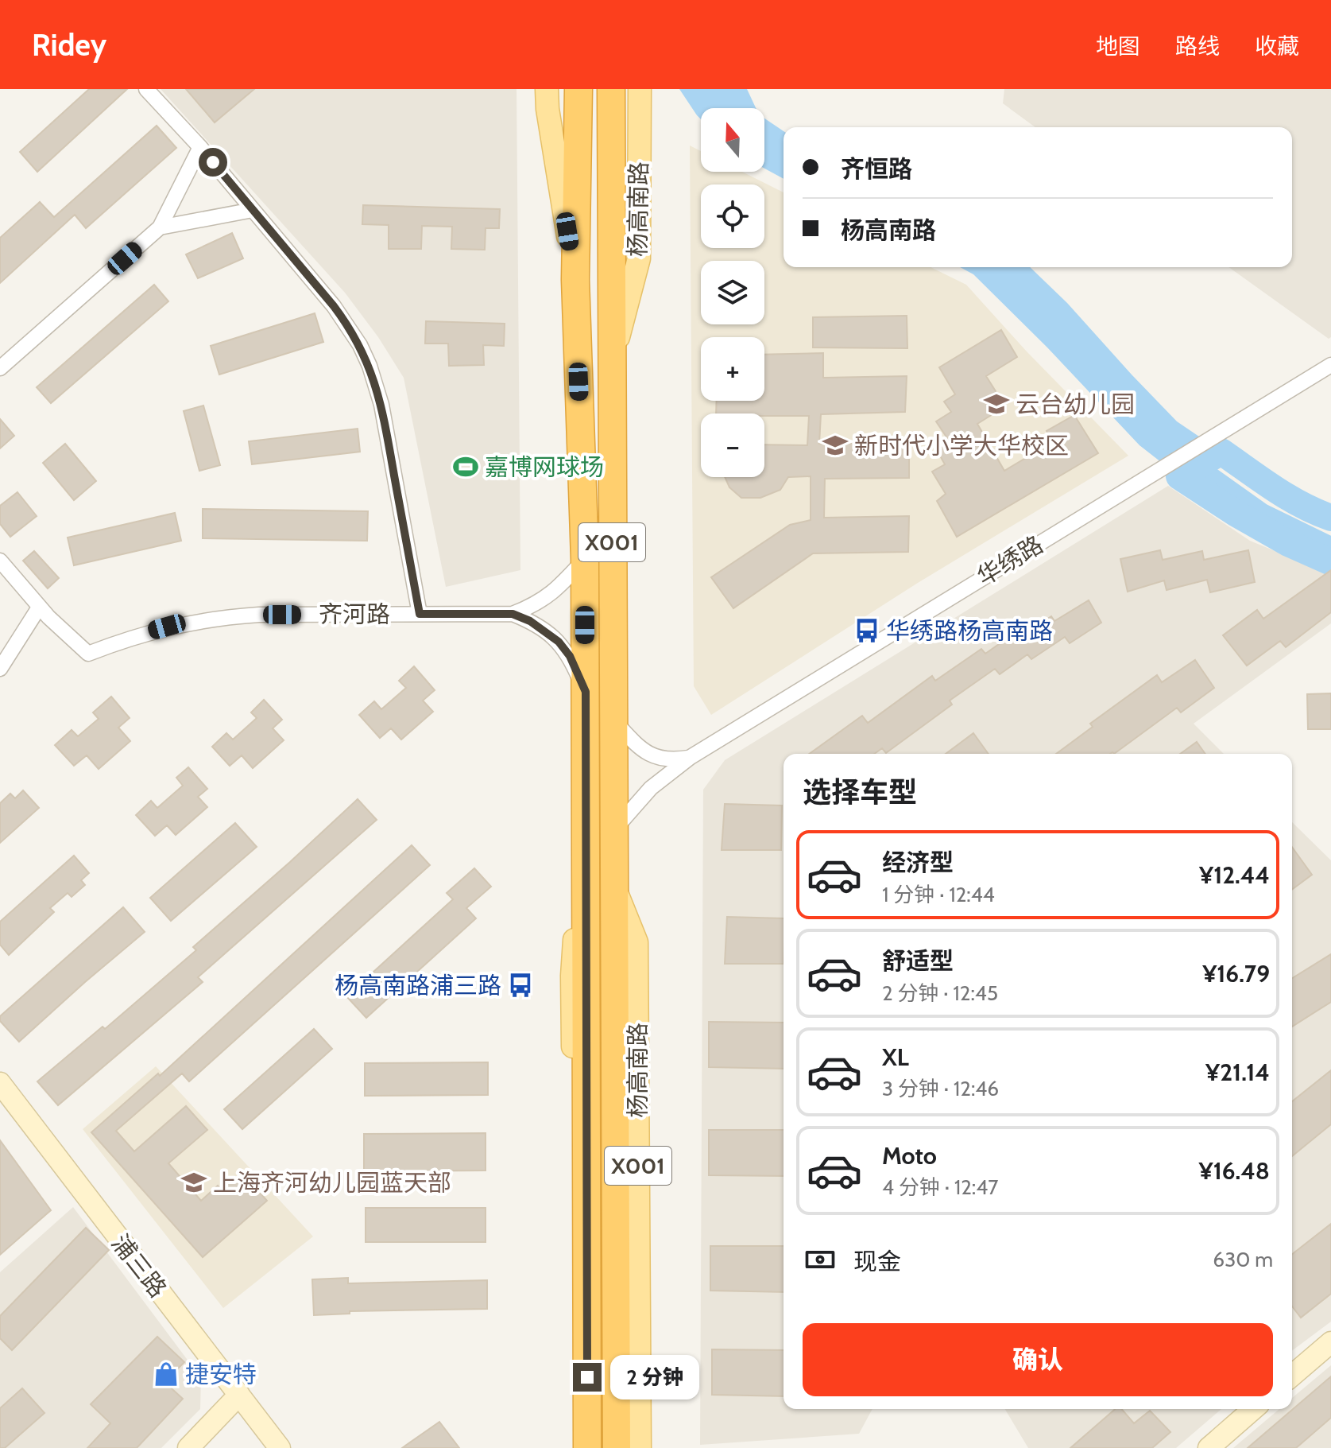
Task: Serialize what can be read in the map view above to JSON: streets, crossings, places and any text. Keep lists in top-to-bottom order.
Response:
{
  "streets": {
    "highway": ["杨高南路", "X001"],
    "street": ["华绣路", "齐河路", "浦三路"]
  },
  "crossings": [
    ["杨高南路", "华绣路"],
    ["X001", "齐河路"]
  ],
  "places": {
    "school or university": ["云台幼儿园", "新时代小学大华校区", "上海齐河幼儿园蓝天部"],
    "sports": ["嘉博网球场"],
    "bus stop": ["华绣路杨高南路", "杨高南路浦三路"],
    "shop": ["捷安特"]
  },
  "north": "top",
  "page": {
    "header": "Ridey",
    "nav": ["地图", "路线", "收藏"],
    "map_buttons": ["+", "−"],
    "banner": ["齐恒路", "杨高南路"],
    "heading": "选择车型",
    "list": [
      {
        "name": "经济型",
        "note": "1 分钟 · 12:44",
        "value": "¥12.44"
      },
      {
        "name": "舒适型",
        "note": "2 分钟 · 12:45",
        "value": "¥16.79"
      },
      {
        "name": "XL",
        "note": "3 分钟 · 12:46",
        "value": "¥21.14"
      },
      {
        "name": "Moto",
        "note": "4 分钟 · 12:47",
        "value": "¥16.48"
      }
    ],
    "pay": ["现金", "630 m"],
    "buttons": "确认",
    "bubble": "2 分钟"
  }
}
